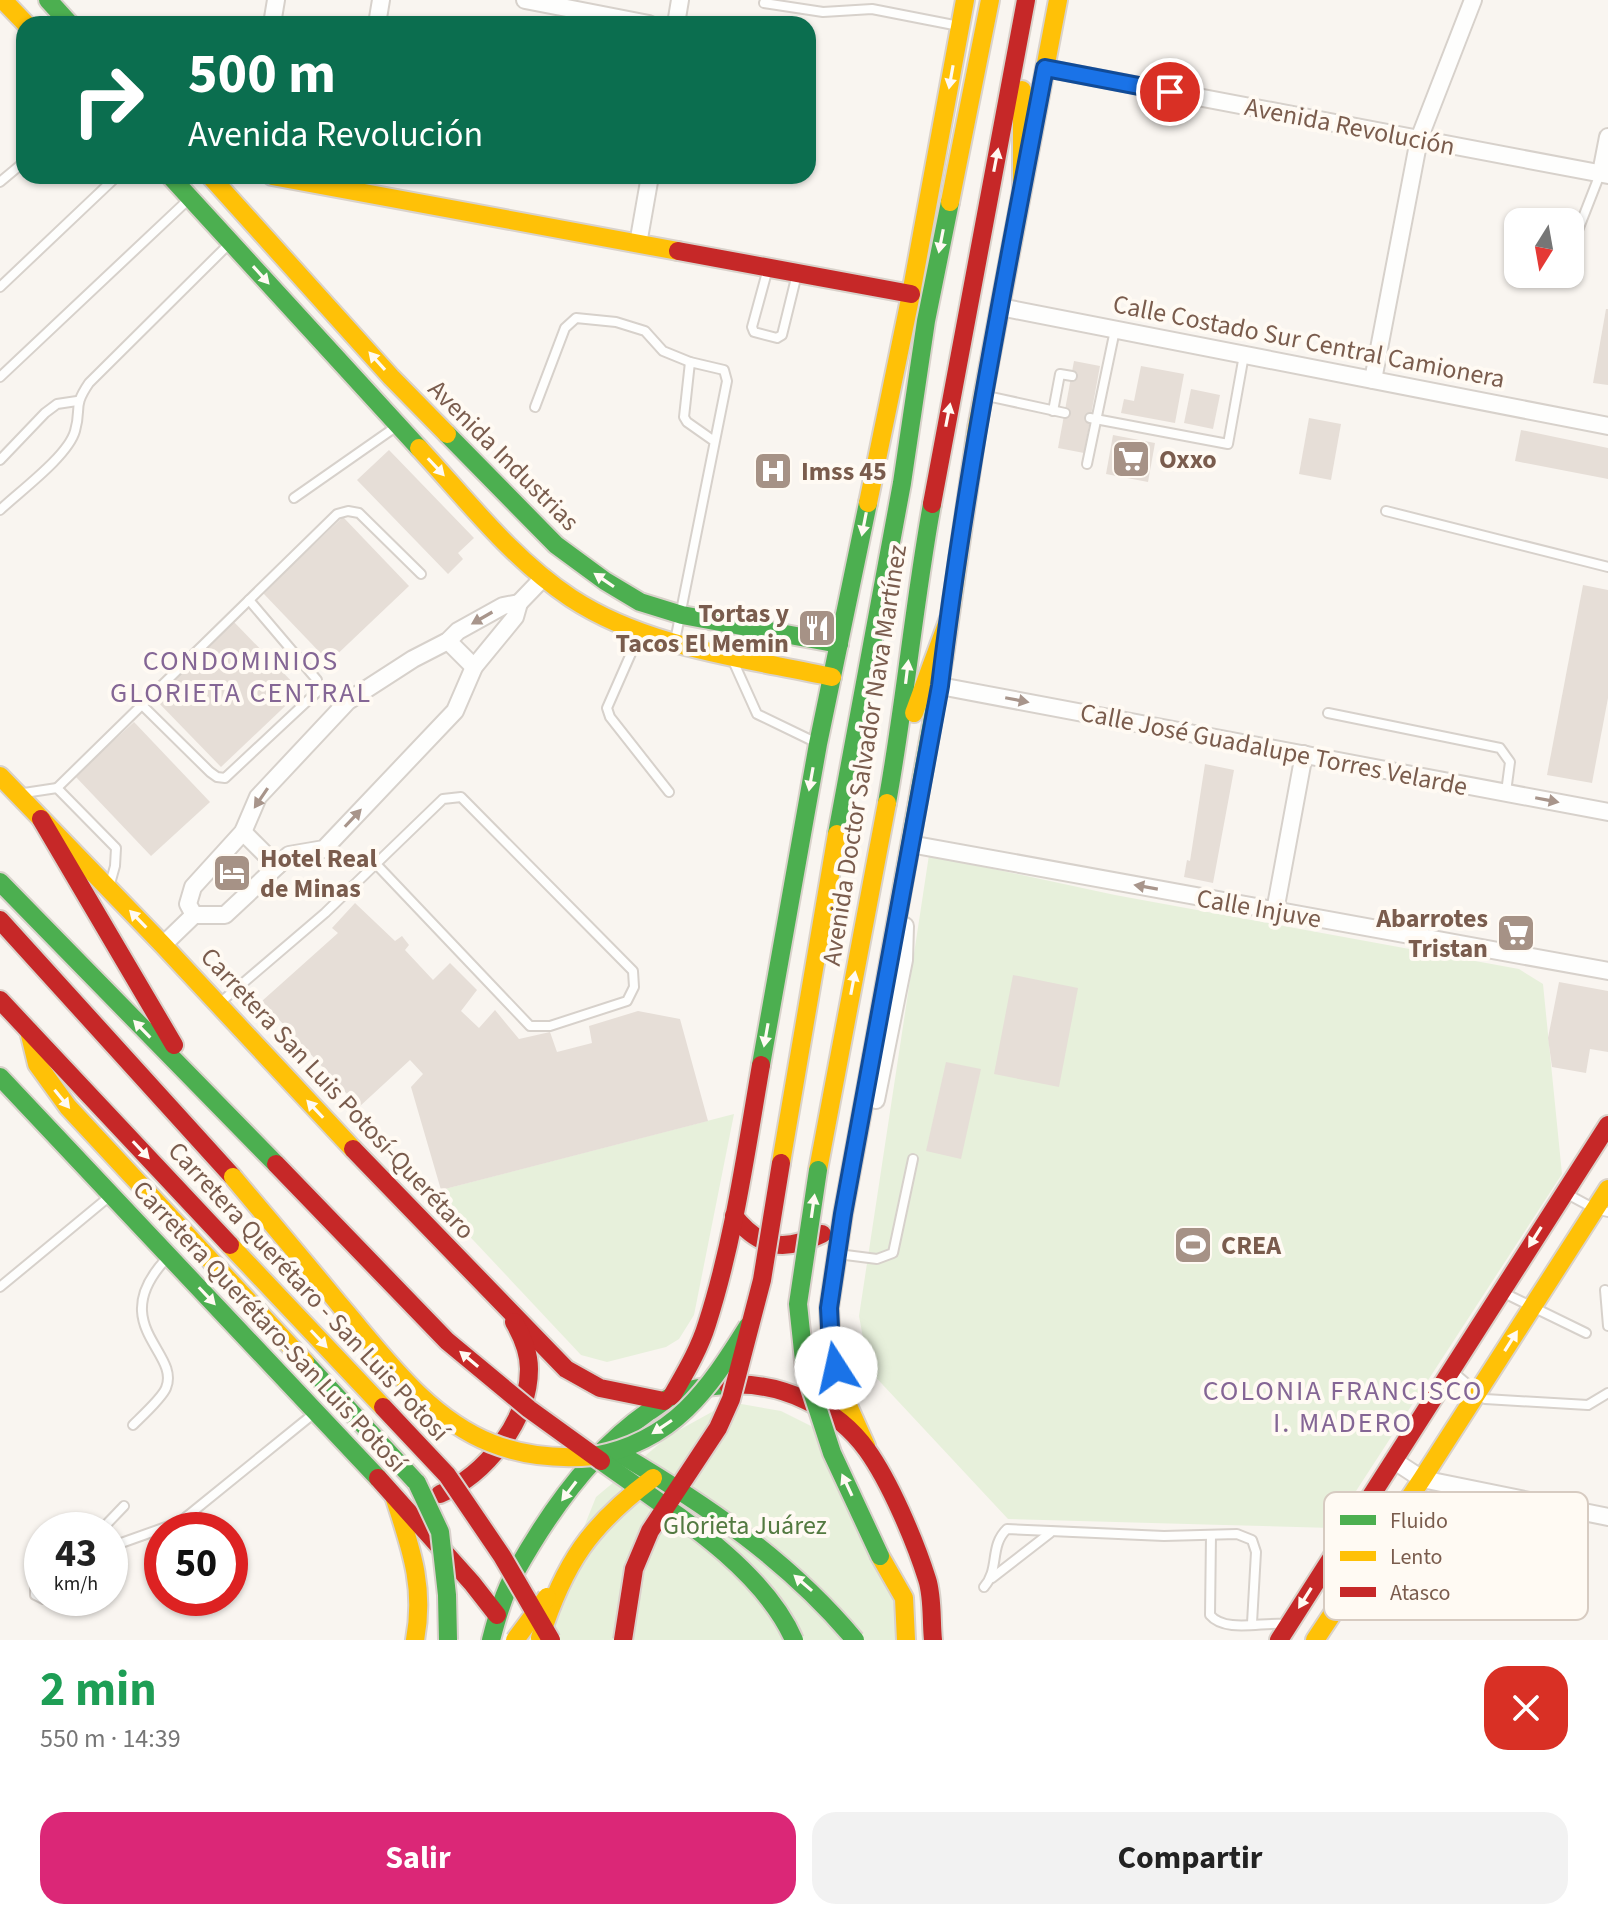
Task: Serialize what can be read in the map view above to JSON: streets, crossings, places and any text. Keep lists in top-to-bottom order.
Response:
{
  "streets": {
    "main road": [
      "Avenida Industrias",
      "Avenida Doctor Salvador Nava Martínez",
      "Carretera San Luis Potosí-Querétaro",
      "Carretera Querétaro - San Luis Potosí",
      "Carretera Querétaro-San Luis Potosí"
    ],
    "street": [
      "Avenida Revolución",
      "Calle Costado Sur Central Camionera",
      "Calle José Guadalupe Torres Velarde",
      "Calle Injuve"
    ]
  },
  "crossings": [
    ["Avenida Industrias", "Avenida Doctor Salvador Nava Martínez"],
    ["Avenida Doctor Salvador Nava Martínez", "Carretera San Luis Potosí-Querétaro"]
  ],
  "one_way": ["Calle José Guadalupe Torres Velarde", "Calle Injuve"],
  "districts": ["CONDOMINIOS GLORIETA CENTRAL", "COLONIA FRANCISCO I. MADERO"],
  "parks": ["Glorieta Juárez"],
  "places": {
    "supermarket": ["Oxxo", "Abarrotes Tristan"],
    "hospital": ["Imss 45"],
    "restaurant": ["Tortas y Tacos El Memin"],
    "hotel": ["Hotel Real de Minas"],
    "sports": ["CREA"]
  },
  "legend": ["Fluido", "Lento", "Atasco"],
  "north": "bottom",
  "page": {
    "turn": ["500 m", "Avenida Revolución"],
    "speed": "43 km/h",
    "limit": "50",
    "heading": ["2 min", "550 m · 14:39"],
    "buttons": ["Salir", "Compartir"]
  }
}
